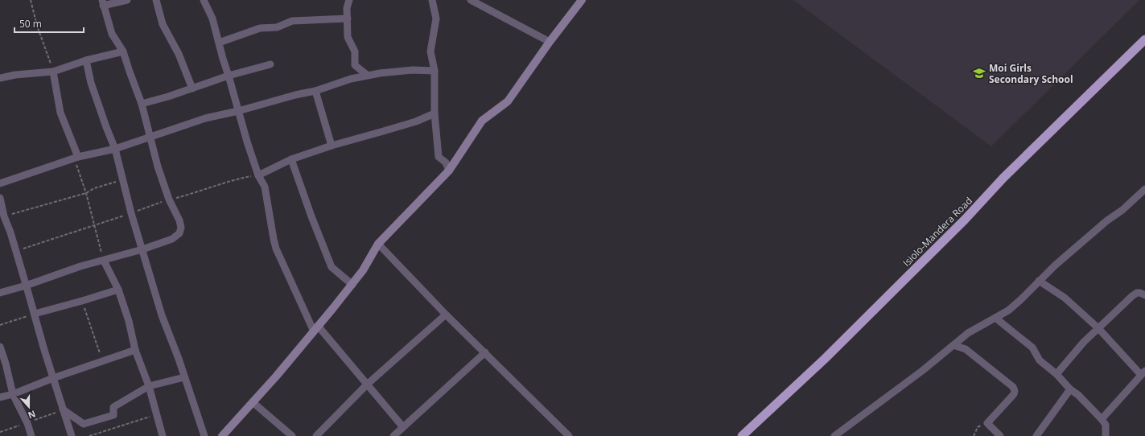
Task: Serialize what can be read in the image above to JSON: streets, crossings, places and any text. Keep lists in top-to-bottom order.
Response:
{
  "streets": {
    "highway": ["Isiolo-Mandera Road"]
  },
  "places": {
    "school or university": ["Moi Girls Secondary School"]
  },
  "scale_bar": "50 m",
  "north": "bottom"
}
